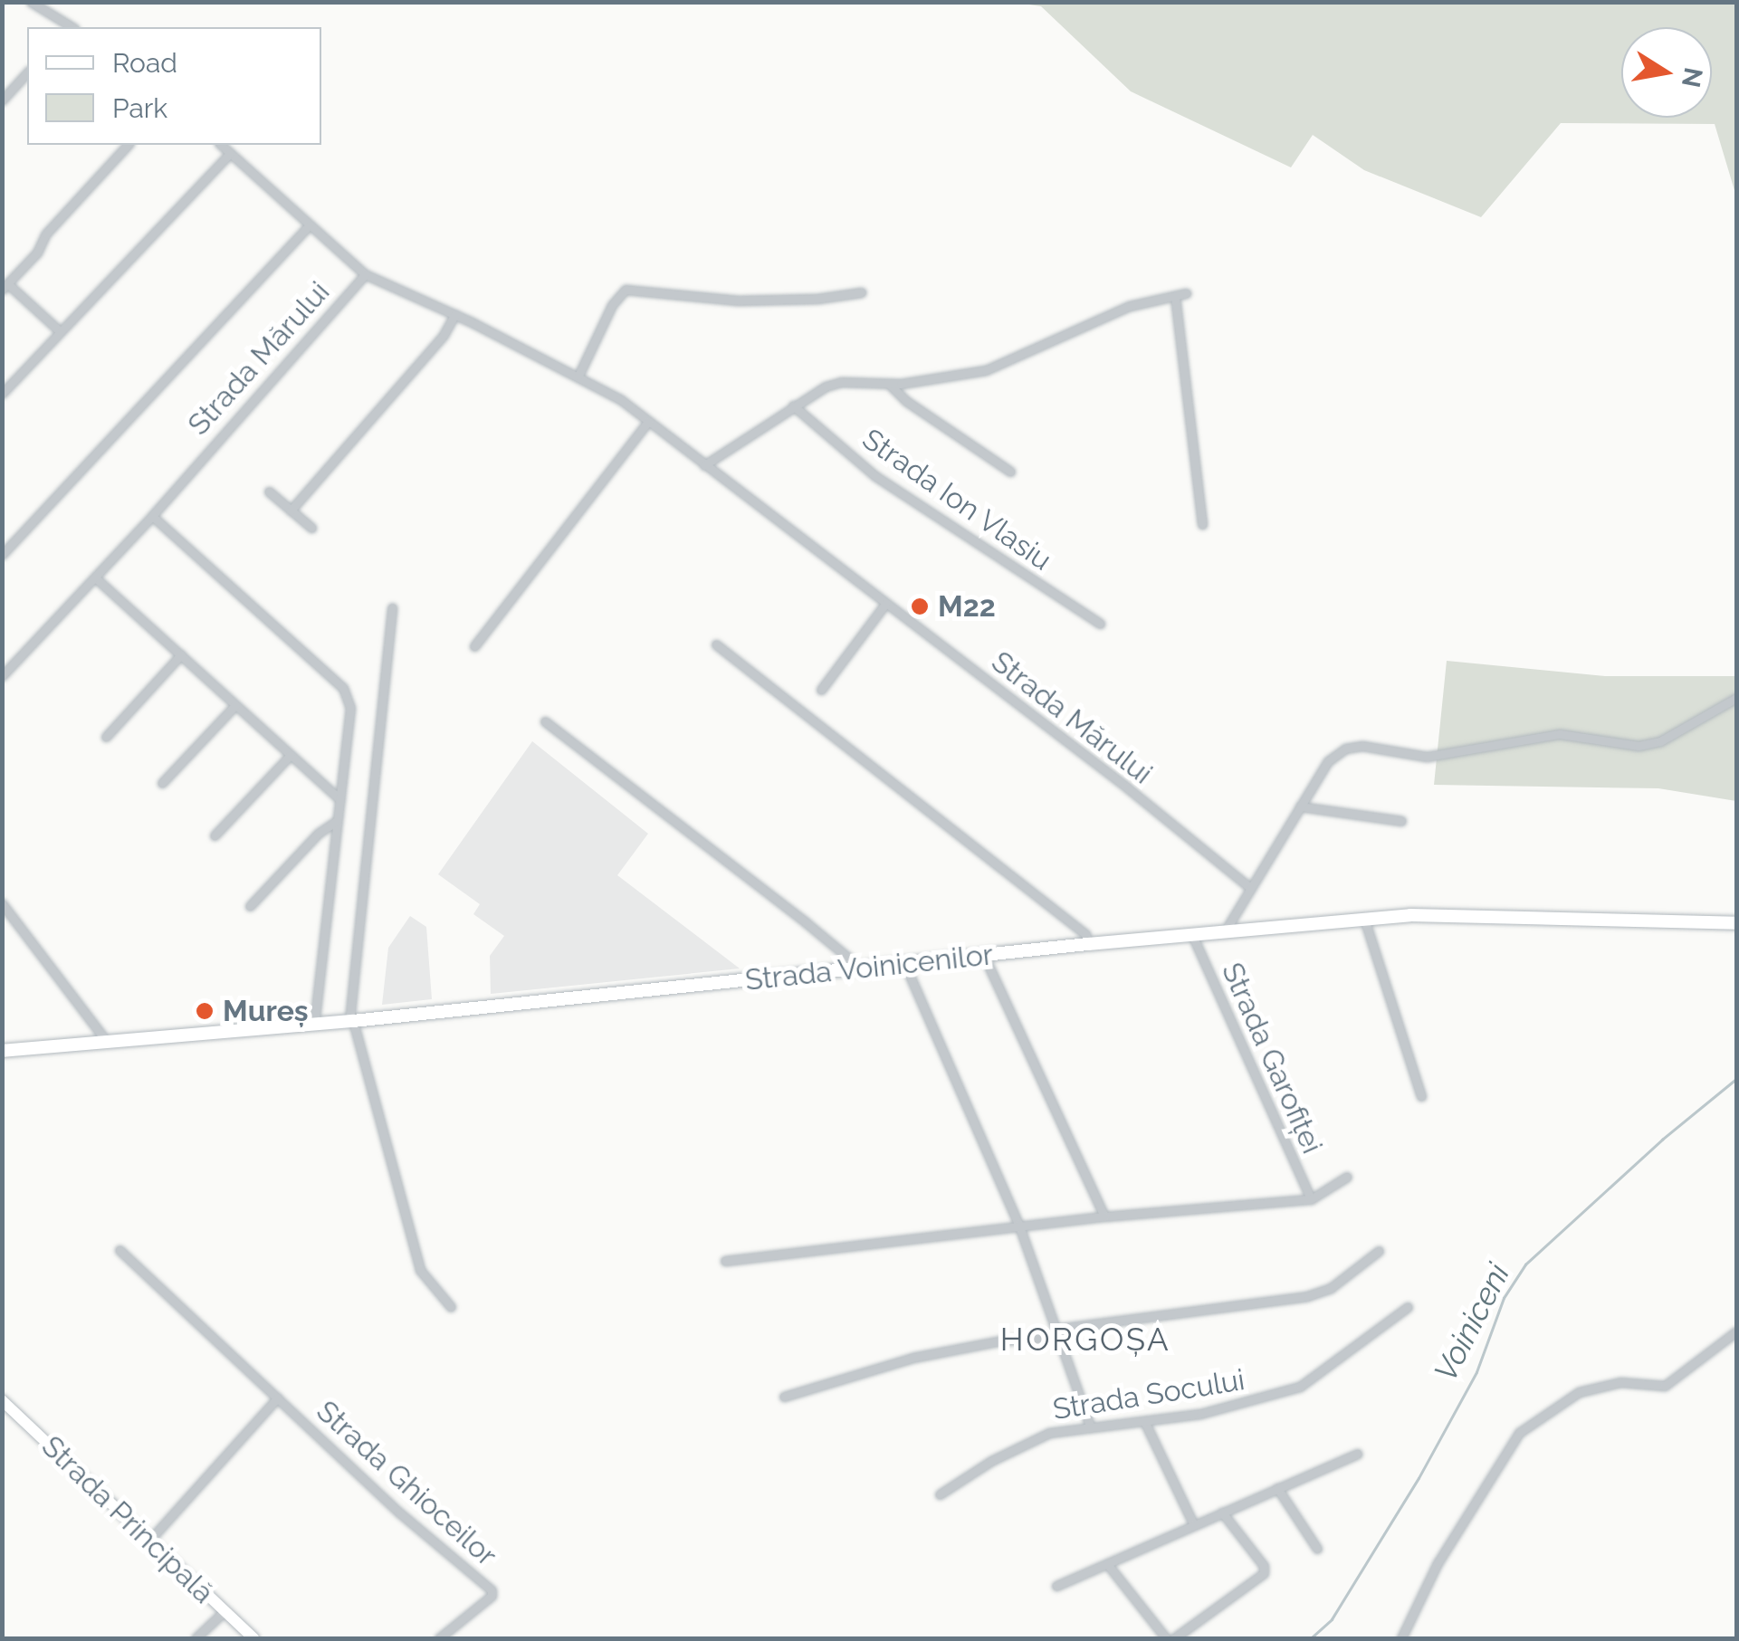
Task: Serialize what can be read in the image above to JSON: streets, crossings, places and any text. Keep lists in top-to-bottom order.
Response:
{
  "streets": {
    "main road": ["Strada Voinicenilor"],
    "street": [
      "Strada Mărului",
      "Strada Ion Vlasiu",
      "Strada Garofiței",
      "Strada Socului",
      "Strada Ghioceilor",
      "Strada Principală"
    ]
  },
  "crossings": [
    ["Strada Voinicenilor", "Strada Garofiței"]
  ],
  "districts": ["HORGOȘA"],
  "water": ["Voiniceni"],
  "places": ["M22", "Mureș"],
  "legend": ["Road", "Park"],
  "north": "right"
}
